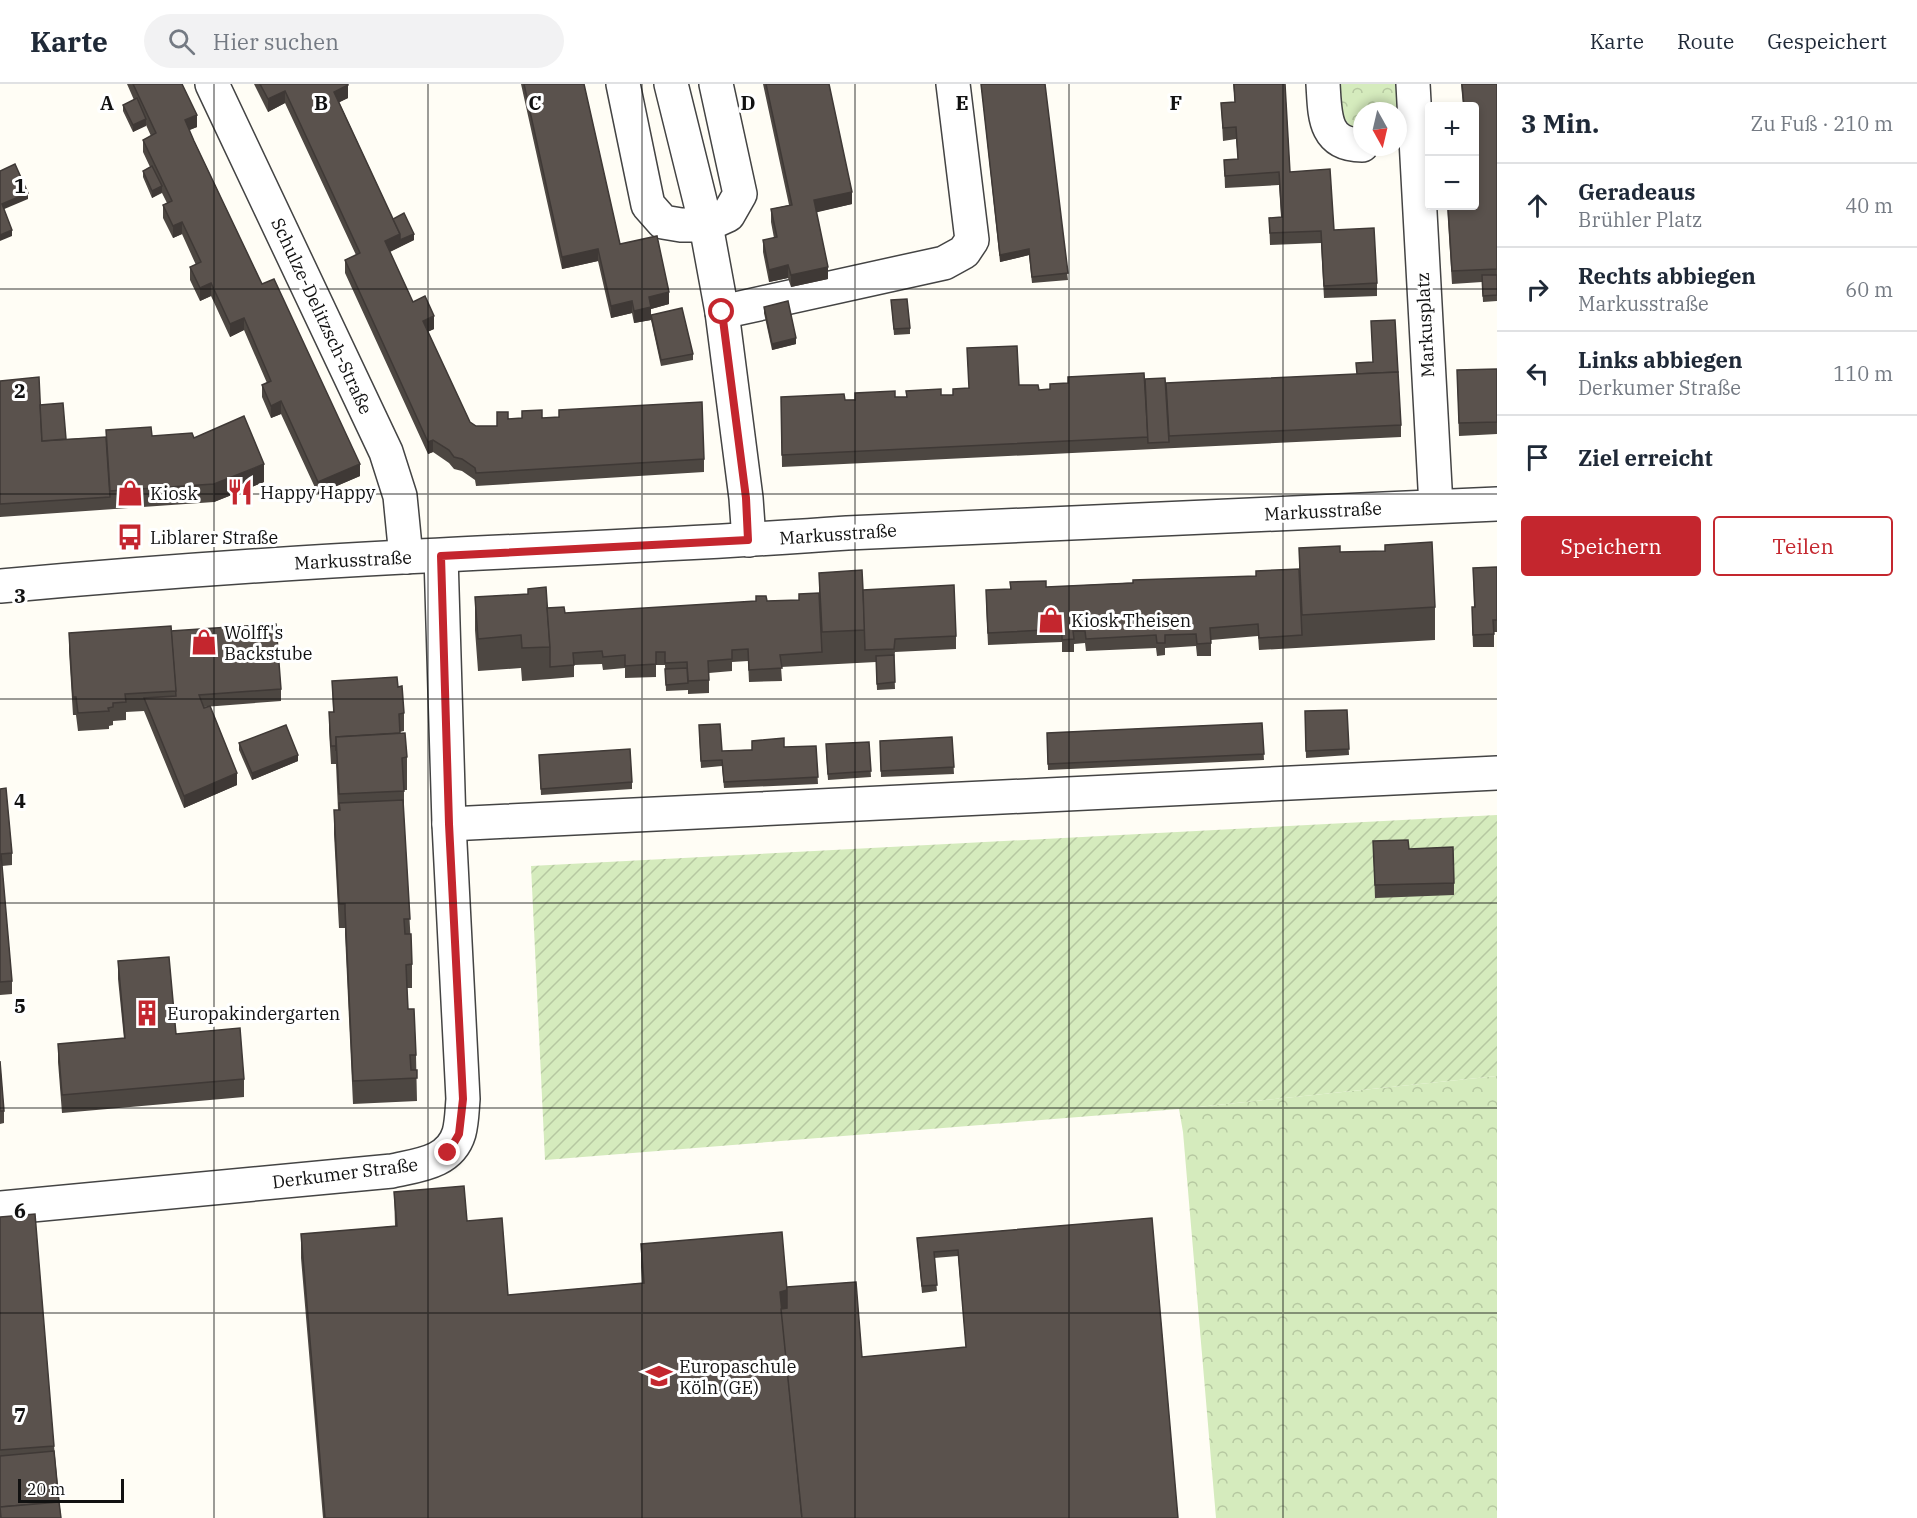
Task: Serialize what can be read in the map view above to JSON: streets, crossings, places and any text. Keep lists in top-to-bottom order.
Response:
{
  "streets": {
    "street": [
      "Schulze-Delitzsch-Straße",
      "Markusplatz",
      "Markusstraße",
      "Derkumer Straße"
    ]
  },
  "crossings": [
    ["Schulze-Delitzsch-Straße", "Markusstraße"],
    ["Markusplatz", "Markusstraße"],
    ["Markusstraße", "Derkumer Straße"]
  ],
  "places": {
    "restaurant": ["Happy Happy"],
    "shop": ["Kiosk", "Kiosk Theisen", "Wolff's Backstube"],
    "bus stop": ["Liblarer Straße"],
    "building": ["Europakindergarten"],
    "school or university": ["Europaschule Köln (GE)"]
  },
  "scale_bar": "20 m",
  "north": "bottom",
  "page": {
    "header": "Karte",
    "search": "Hier suchen",
    "nav": ["Karte", "Route", "Gespeichert"],
    "heading": ["3 Min.", "Zu Fuß · 210 m"],
    "map_buttons": ["+", "−"],
    "list": [
      ["Geradeaus", "Brühler Platz", "40 m"],
      ["Rechts abbiegen", "Markusstraße", "60 m"],
      ["Links abbiegen", "Derkumer Straße", "110 m"],
      "Ziel erreicht"
    ],
    "buttons": ["Speichern", "Teilen"],
    "scale": "20 m"
  },
  "grid": {
    "columns": [
      "A",
      "B",
      "C",
      "D",
      "E",
      "F"
    ],
    "rows": [
      "1",
      "2",
      "3",
      "4",
      "5",
      "6",
      "7"
    ]
  }
}
